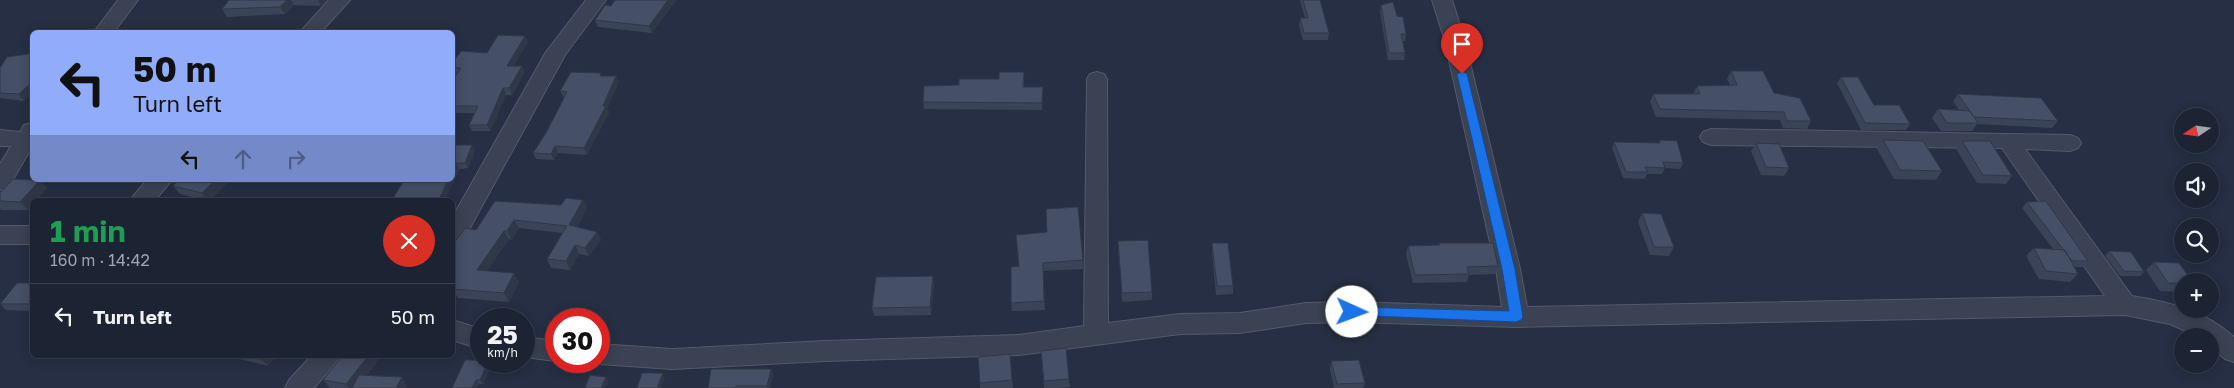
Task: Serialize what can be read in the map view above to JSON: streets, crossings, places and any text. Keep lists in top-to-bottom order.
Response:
{
  "north": "left",
  "page": {
    "turn": ["50 m", "Turn left"],
    "map_buttons": ["+", "−"],
    "heading": ["1 min", "160 m · 14:42"],
    "list": [
      {
        "name": "Turn left",
        "value": "50 m"
      }
    ],
    "speed": "25 km/h",
    "limit": "30"
  }
}
